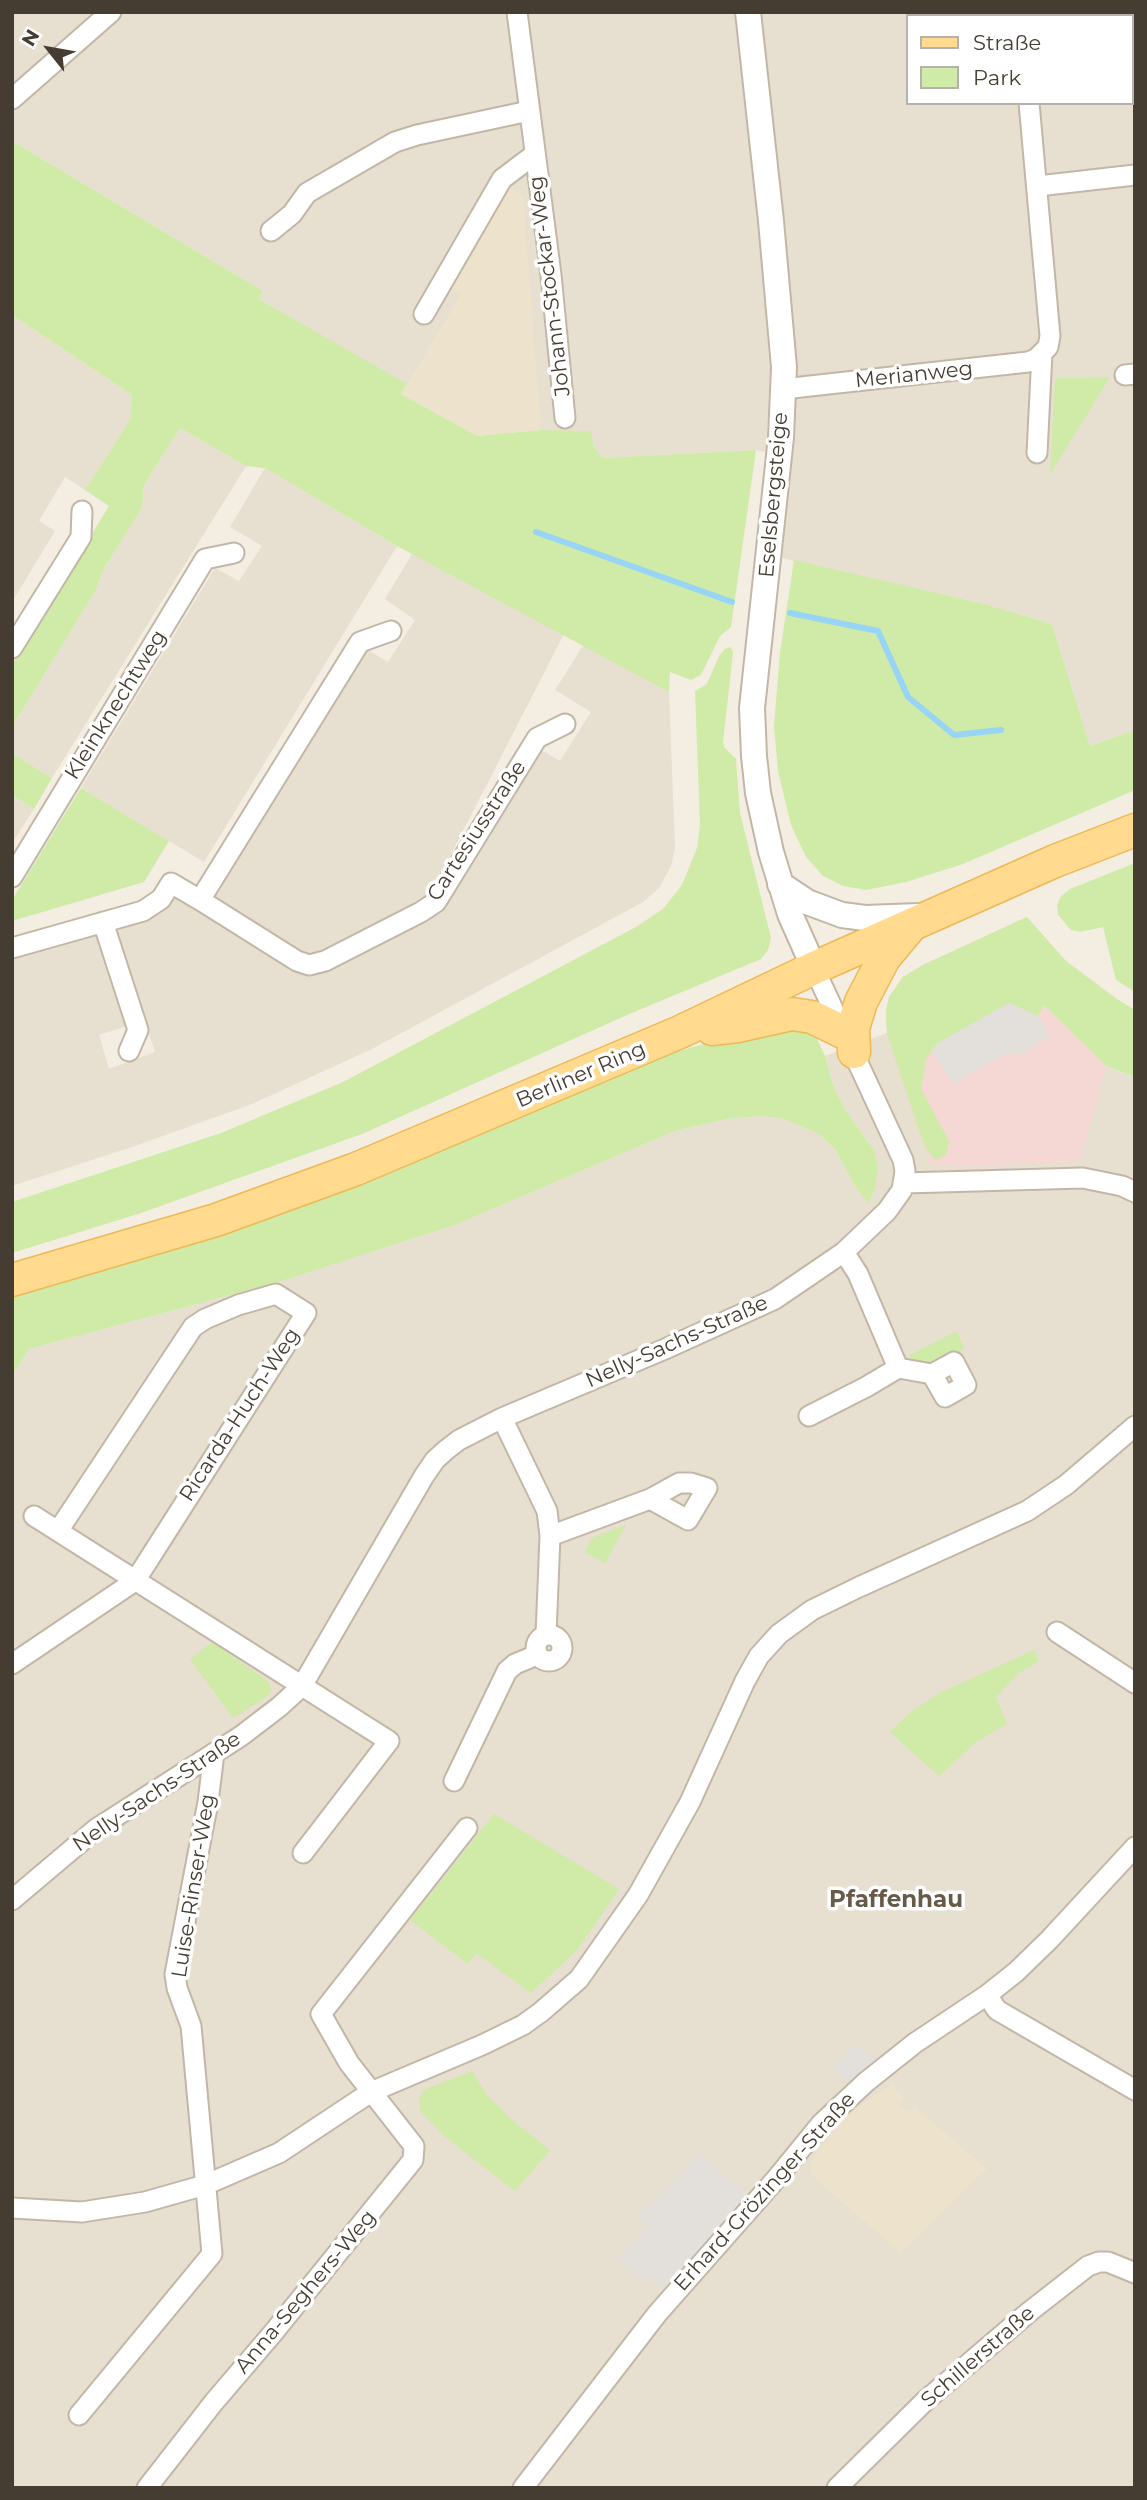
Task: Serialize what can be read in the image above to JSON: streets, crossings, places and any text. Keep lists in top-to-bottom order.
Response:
{
  "streets": {
    "main road": ["Berliner Ring"],
    "street": [
      "Johann-Stockar-Weg",
      "Merianweg",
      "Eselsbergsteige",
      "Kleinknechtweg",
      "Cartesiusstraße",
      "Nelly-Sachs-Straße",
      "Ricarda-Huch-Weg",
      "Luise-Rinser-Weg",
      "Erhard-Grözinger-Straße",
      "Anna-Seghers-Weg",
      "Schillerstraße"
    ]
  },
  "crossings": [
    ["Merianweg", "Eselsbergsteige"],
    ["Eselsbergsteige", "Berliner Ring"],
    ["Nelly-Sachs-Straße", "Luise-Rinser-Weg"]
  ],
  "districts": ["Pfaffenhau"],
  "legend": ["Straße", "Park"],
  "north": "top left"
}
